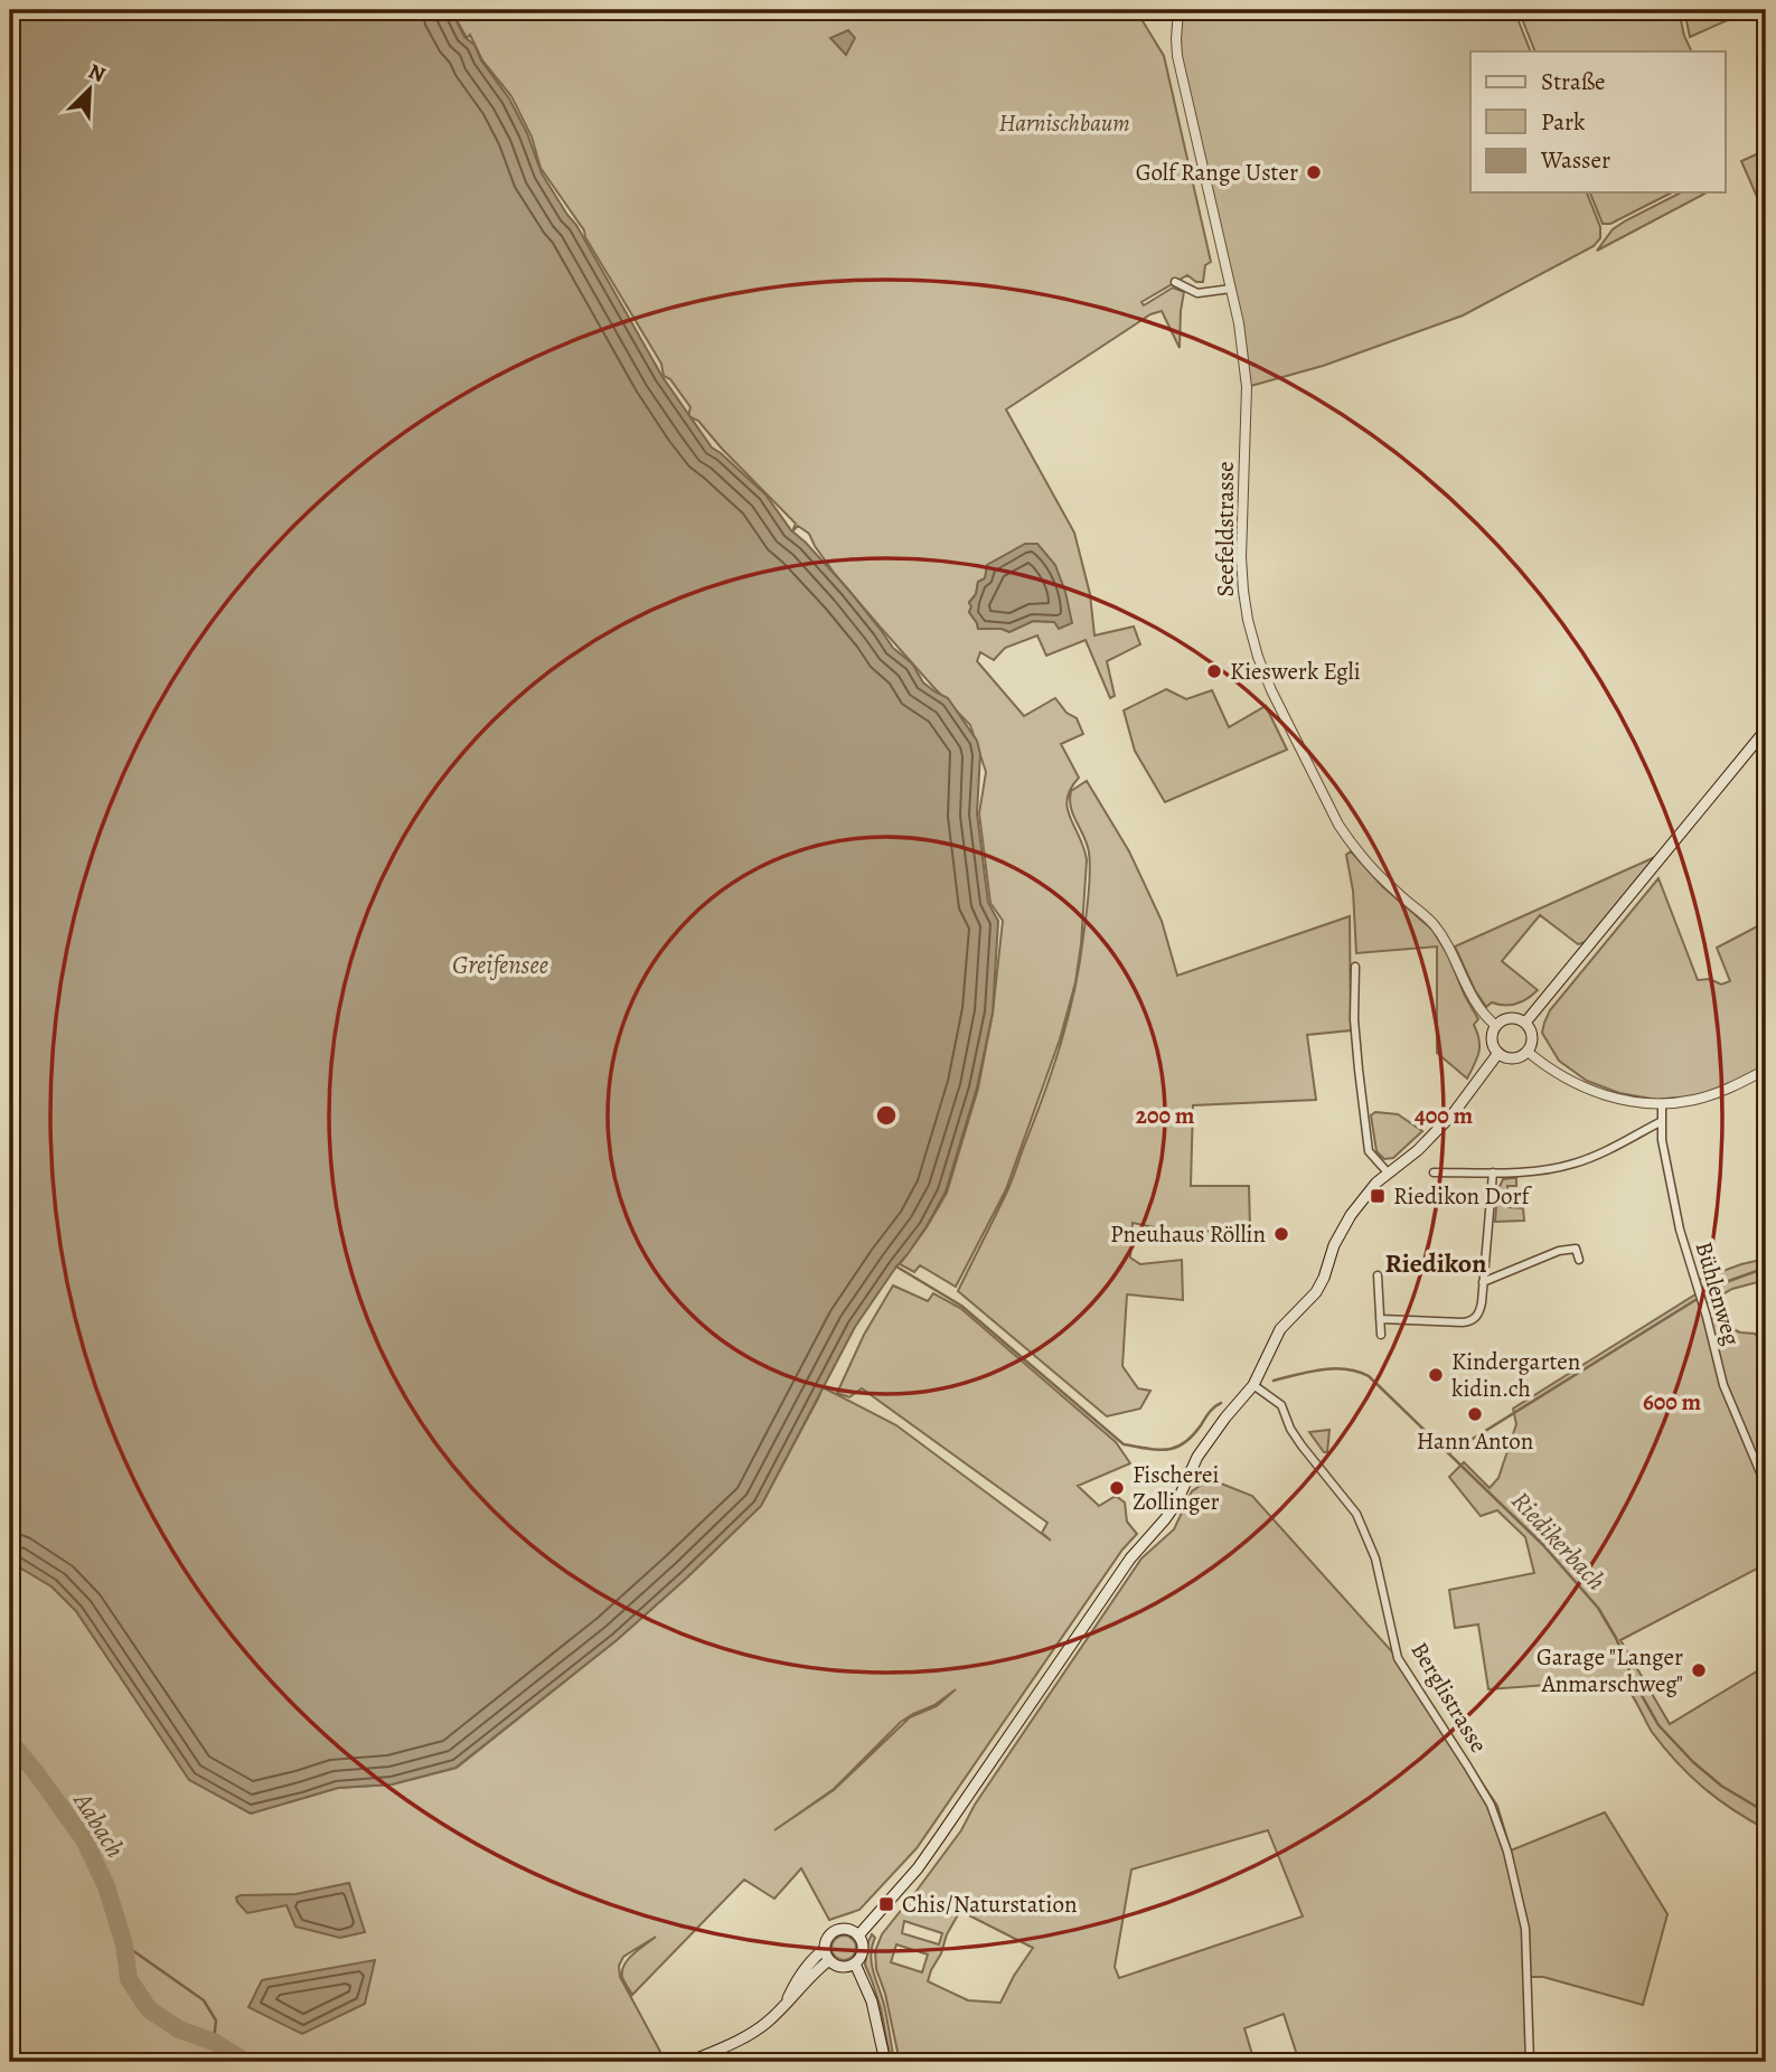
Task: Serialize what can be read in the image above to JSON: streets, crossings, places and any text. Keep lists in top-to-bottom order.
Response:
{
  "streets": {
    "street": ["Seefeldstrasse", "Bühlenweg", "Berglistrasse"]
  },
  "districts": ["Riedikon"],
  "water": ["Greifensee", "Riedikerbach", "Aabach"],
  "parks": ["Harnischbaum"],
  "places": {
    "other": [
      "Golf Range Uster",
      "Kieswerk Egli",
      "Pneuhaus Röllin",
      "Kindergarten kidin.ch",
      "Hann Anton",
      "Fischerei Zollinger",
      "Garage \"Langer Anmarschweg\""
    ],
    "transit": ["Riedikon Dorf", "Chis/Naturstation"]
  },
  "legend": ["Straße", "Park", "Wasser"],
  "north": "top right",
  "rings": ["200 m", "400 m", "600 m"]
}
